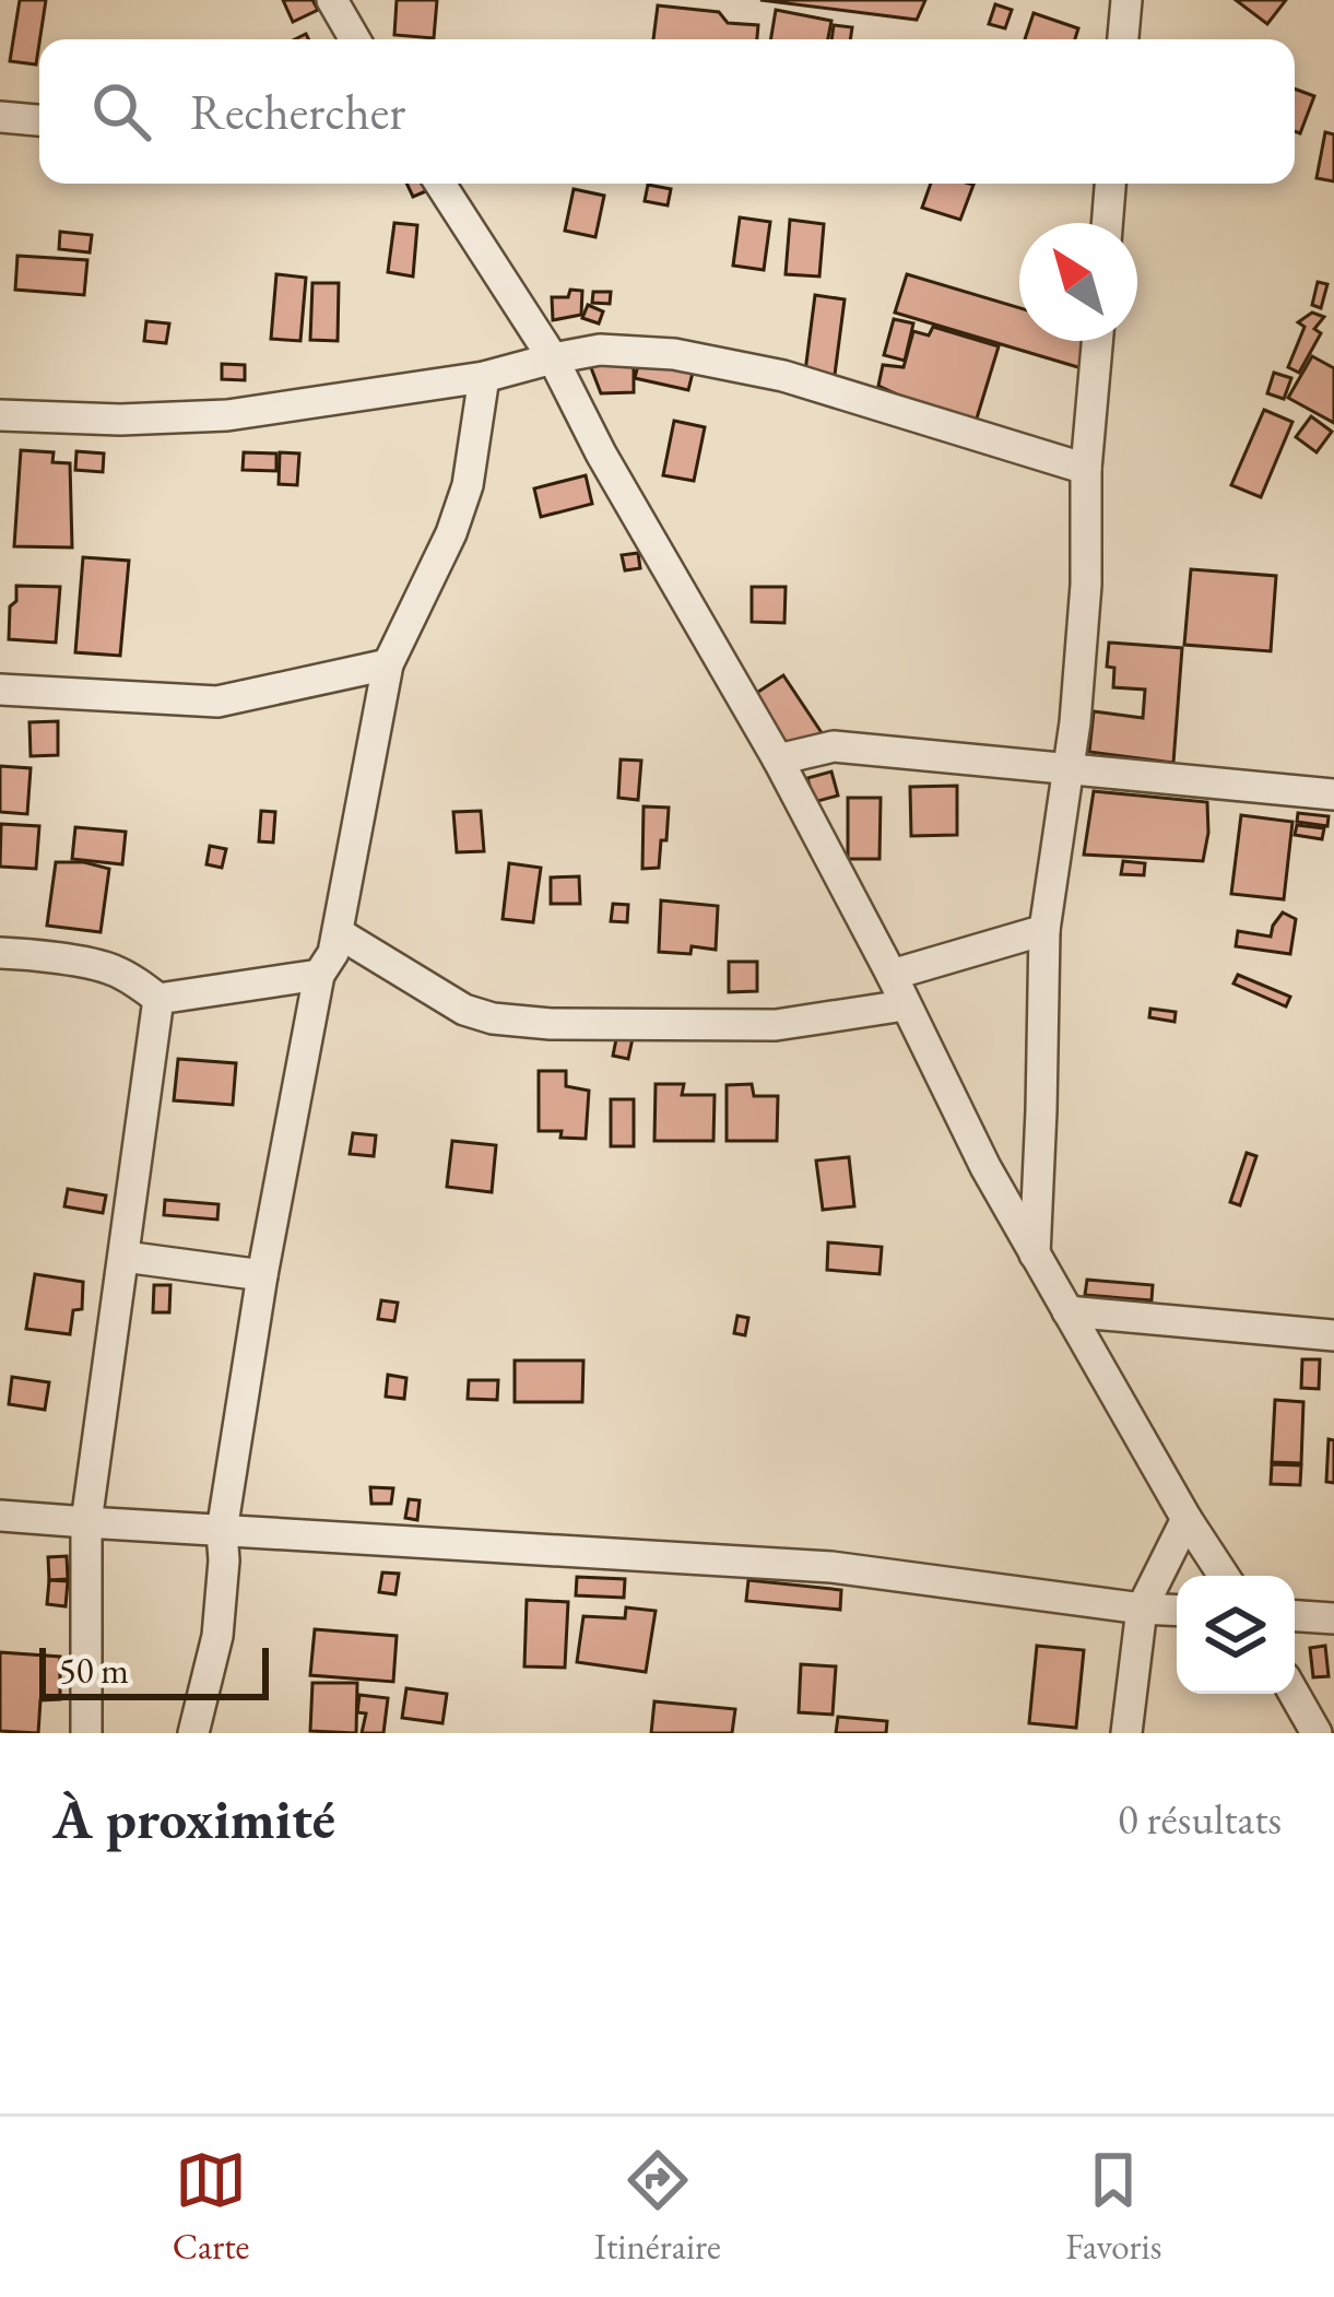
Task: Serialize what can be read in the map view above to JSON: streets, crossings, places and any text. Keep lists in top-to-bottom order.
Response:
{
  "scale_bar": "50 m",
  "north": "top left",
  "page": {
    "search": "Rechercher",
    "scale": "50 m",
    "heading": ["À proximité", "0 résultats"],
    "nav": ["Carte", "Itinéraire", "Favoris"]
  }
}
